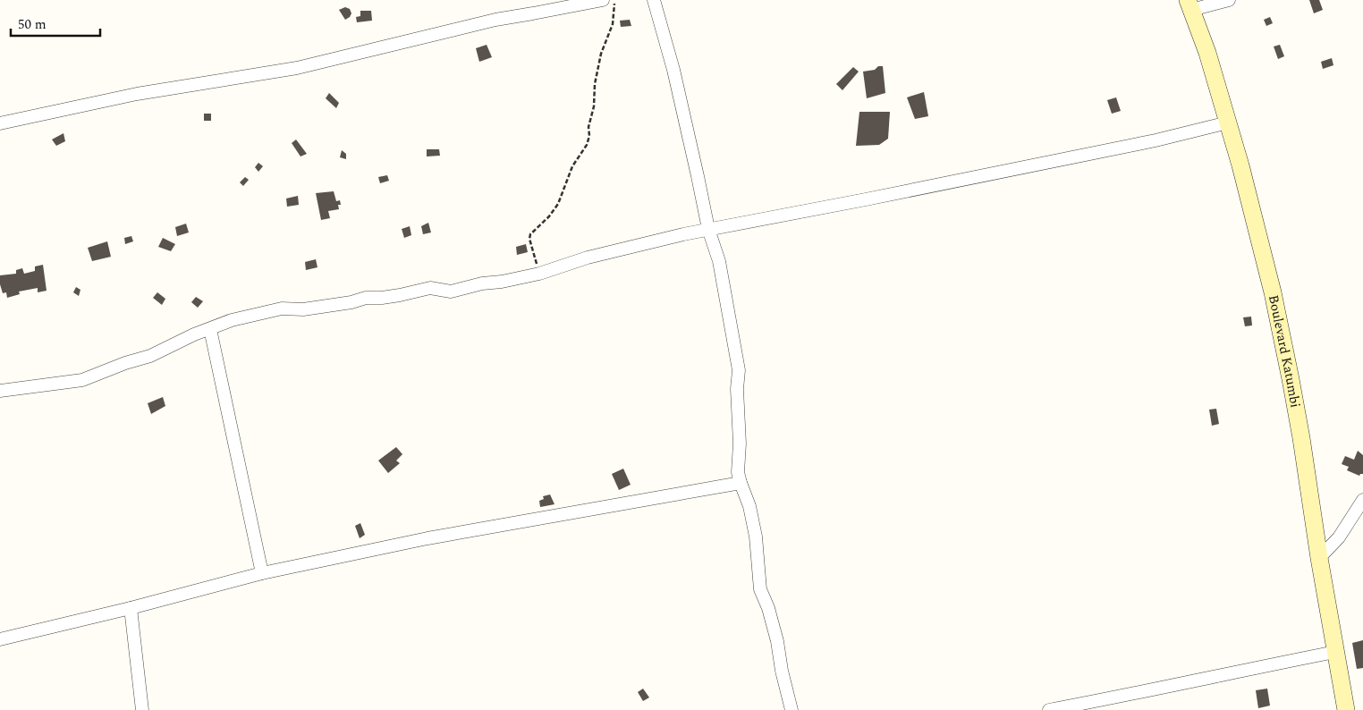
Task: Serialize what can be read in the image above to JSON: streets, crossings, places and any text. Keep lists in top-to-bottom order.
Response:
{
  "streets": {
    "street": ["Boulevard Katumbi"]
  },
  "scale_bar": "50 m"
}
